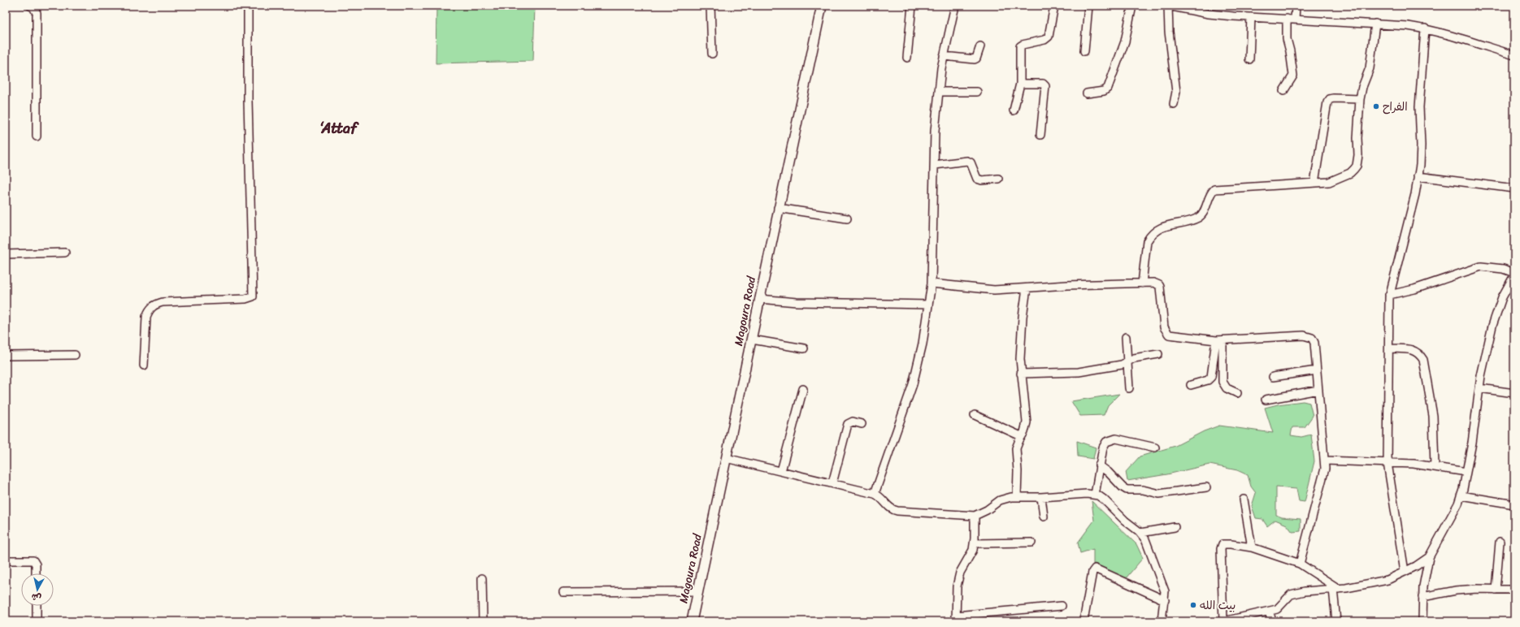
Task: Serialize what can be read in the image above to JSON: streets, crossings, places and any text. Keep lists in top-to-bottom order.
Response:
{
  "streets": {
    "street": ["Magoura Road"]
  },
  "districts": ["‘Attaf"],
  "places": ["الفراح", "بيت الله"],
  "north": "bottom"
}
